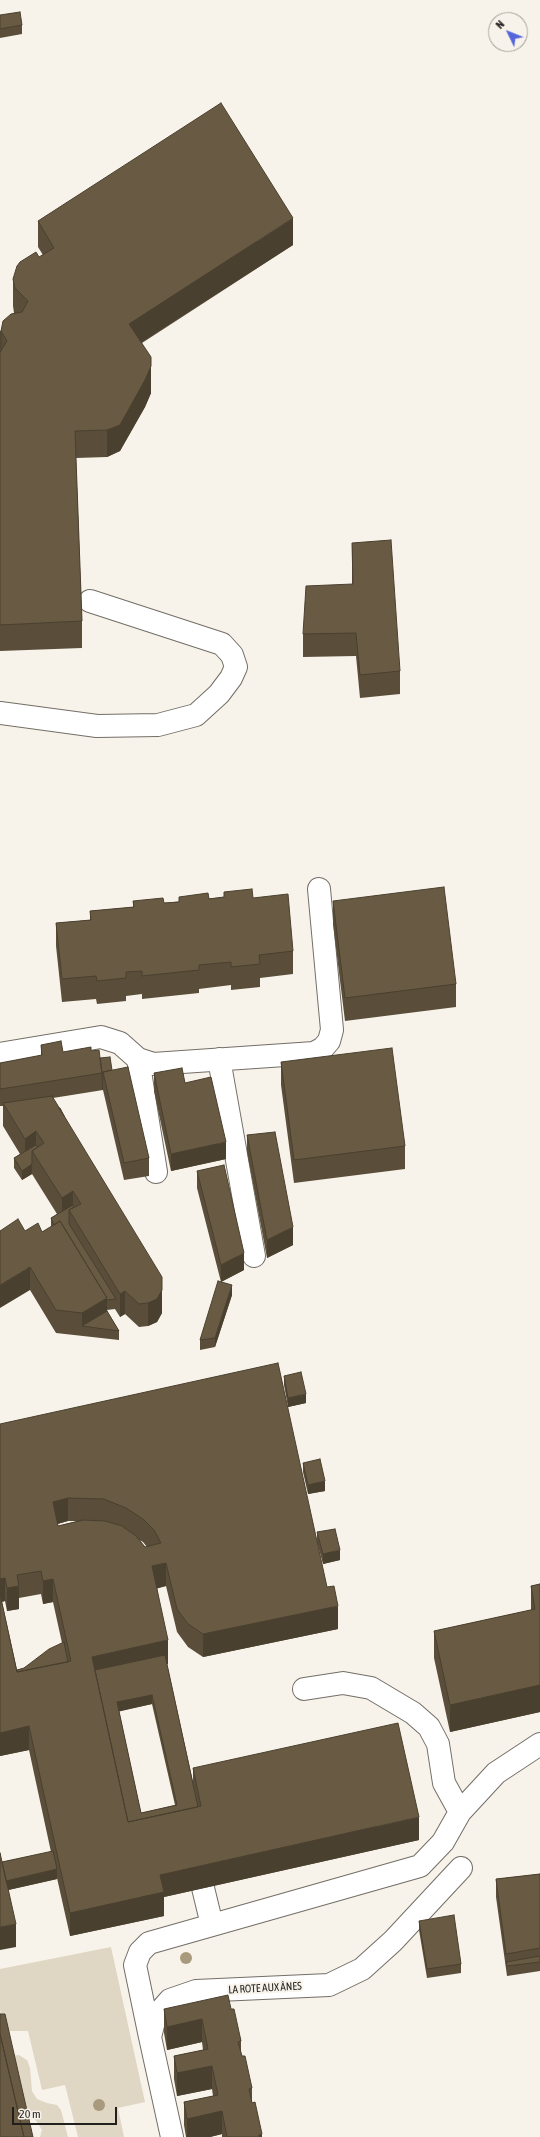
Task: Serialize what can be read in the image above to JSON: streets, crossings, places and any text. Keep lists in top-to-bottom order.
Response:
{
  "streets": {
    "street": ["LA ROTE AUX ÂNES"]
  },
  "scale_bar": "20 m",
  "north": "top left"
}
